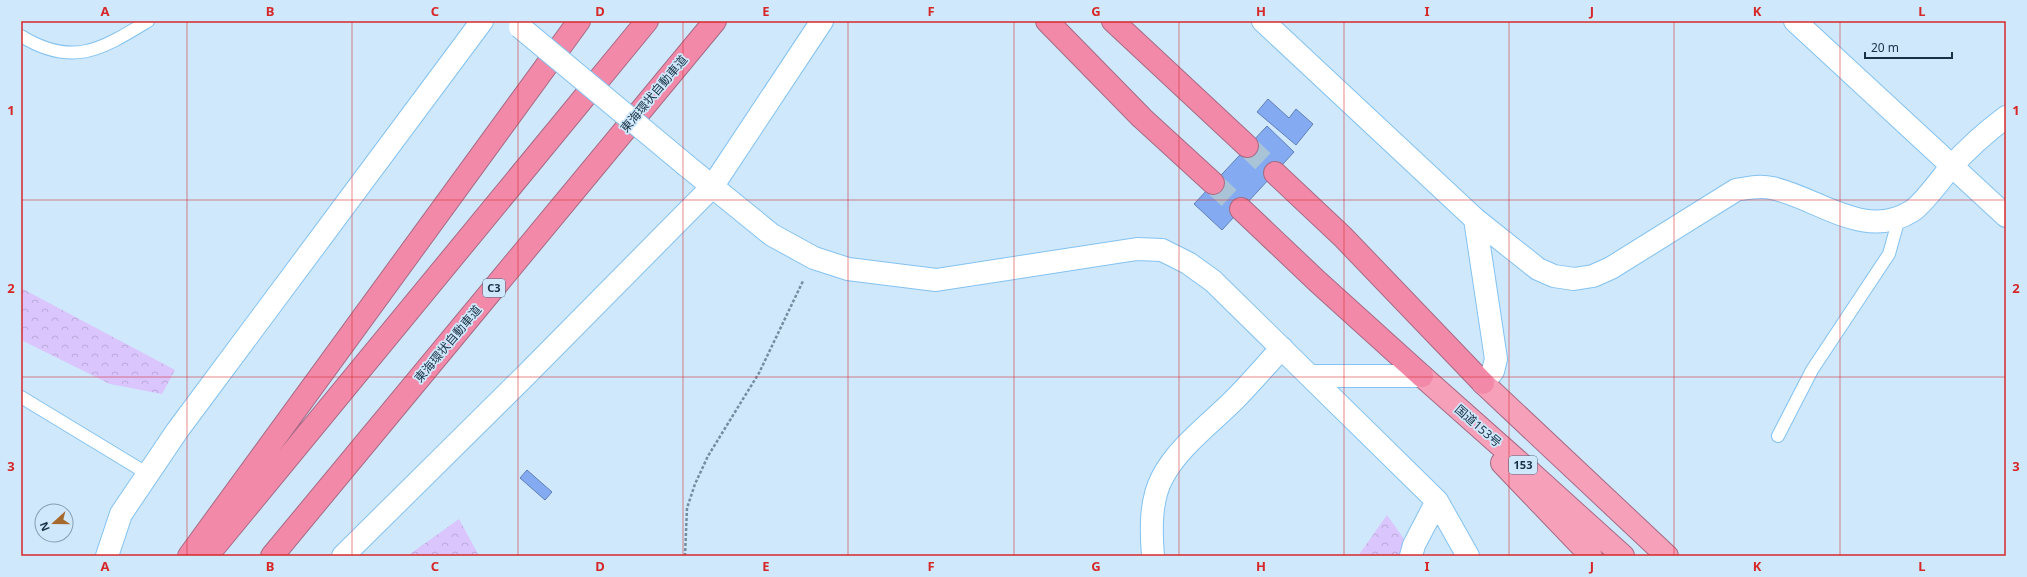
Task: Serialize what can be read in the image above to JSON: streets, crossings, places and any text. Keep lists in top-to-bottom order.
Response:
{
  "streets": {
    "highway": [
      "東海環状自動車道",
      "C3",
      "国道153号",
      "153"
    ]
  },
  "crossings": [
    ["国道153号", "153"]
  ],
  "scale_bar": "20 m",
  "north": "left",
  "grid": {
    "columns": [
      "A",
      "B",
      "C",
      "D",
      "E",
      "F",
      "G",
      "H",
      "I",
      "J",
      "K",
      "L"
    ],
    "rows": ["1", "2", "3"]
  }
}
